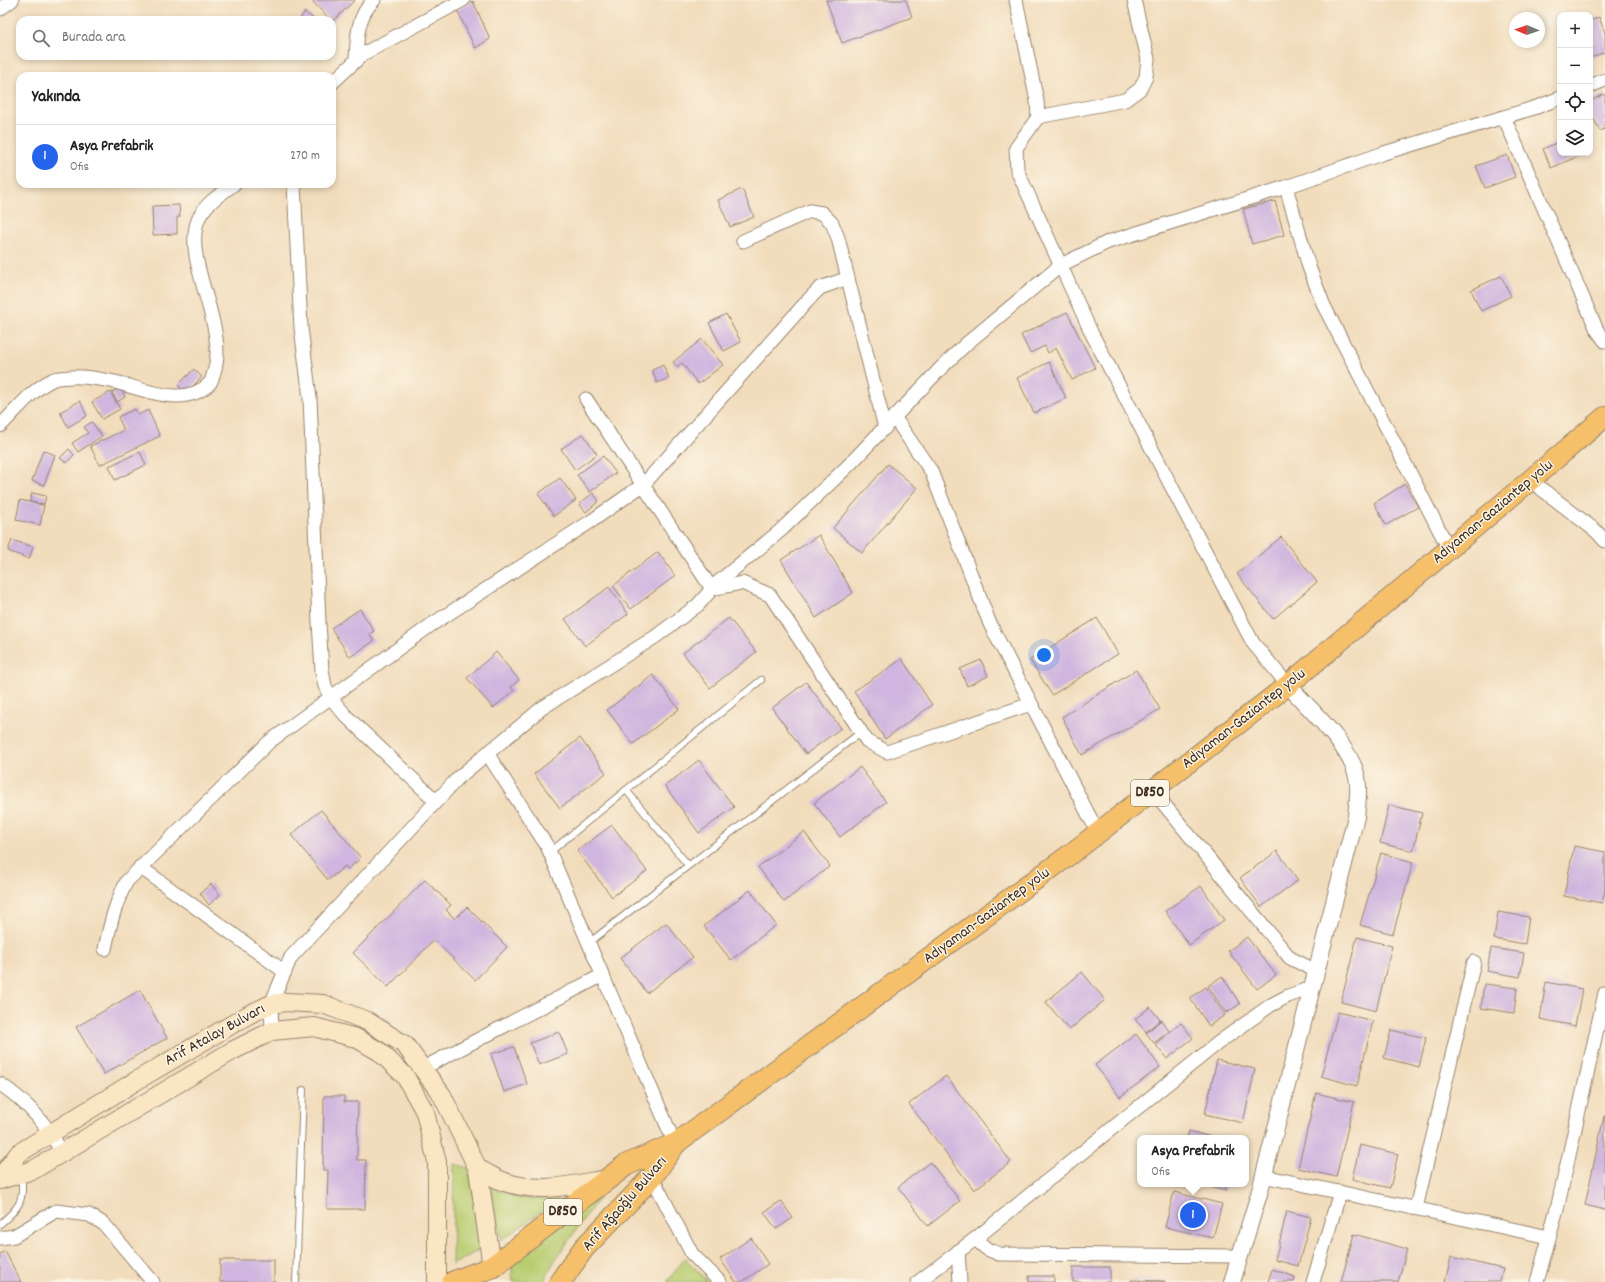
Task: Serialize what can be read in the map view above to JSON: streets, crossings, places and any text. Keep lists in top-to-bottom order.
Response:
{
  "streets": {
    "highway": ["D850", "Arif Ağaoğlu Bulvarı"],
    "main road": ["Adıyaman-Gaziantep yolu", "Arif Atalay Bulvarı"]
  },
  "crossings": [
    ["Adıyaman-Gaziantep yolu", "Arif Ağaoğlu Bulvarı"],
    ["Arif Atalay Bulvarı", "Arif Ağaoğlu Bulvarı"]
  ],
  "north": "left",
  "page": {
    "map_buttons": ["+", "−"],
    "search": "Burada ara",
    "heading": "Yakında",
    "list": [
      {
        "mark": "1",
        "name": "Asya Prefabrik",
        "note": "Ofis",
        "value": "270 m"
      }
    ],
    "popup": ["Asya Prefabrik", "Ofis"],
    "pins": "1"
  }
}
